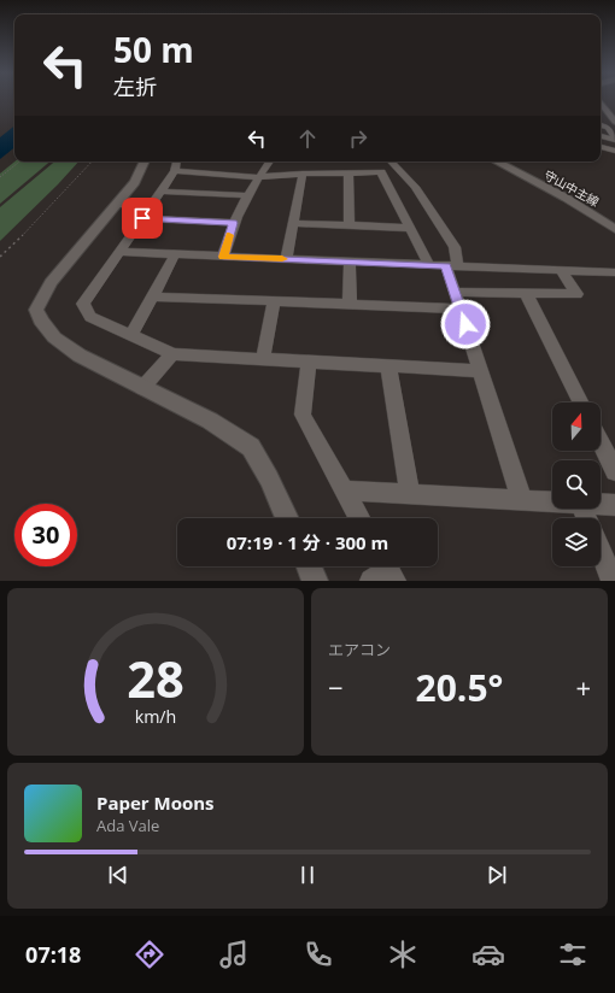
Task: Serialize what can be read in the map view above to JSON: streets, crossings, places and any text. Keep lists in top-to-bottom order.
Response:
{
  "streets": {
    "street": ["守山中主線"]
  },
  "north": "top",
  "page": {
    "turn": ["50 m", "左折"],
    "limit": "30",
    "trip": "07:19 · 1 分 · 300 m",
    "tile": "エアコン",
    "heat": ["−", "20.5°", "+"],
    "song": ["Paper Moons", "Ada Vale"],
    "tabs": "07:18",
    "gauge": ["28", "km/h"]
  }
}
